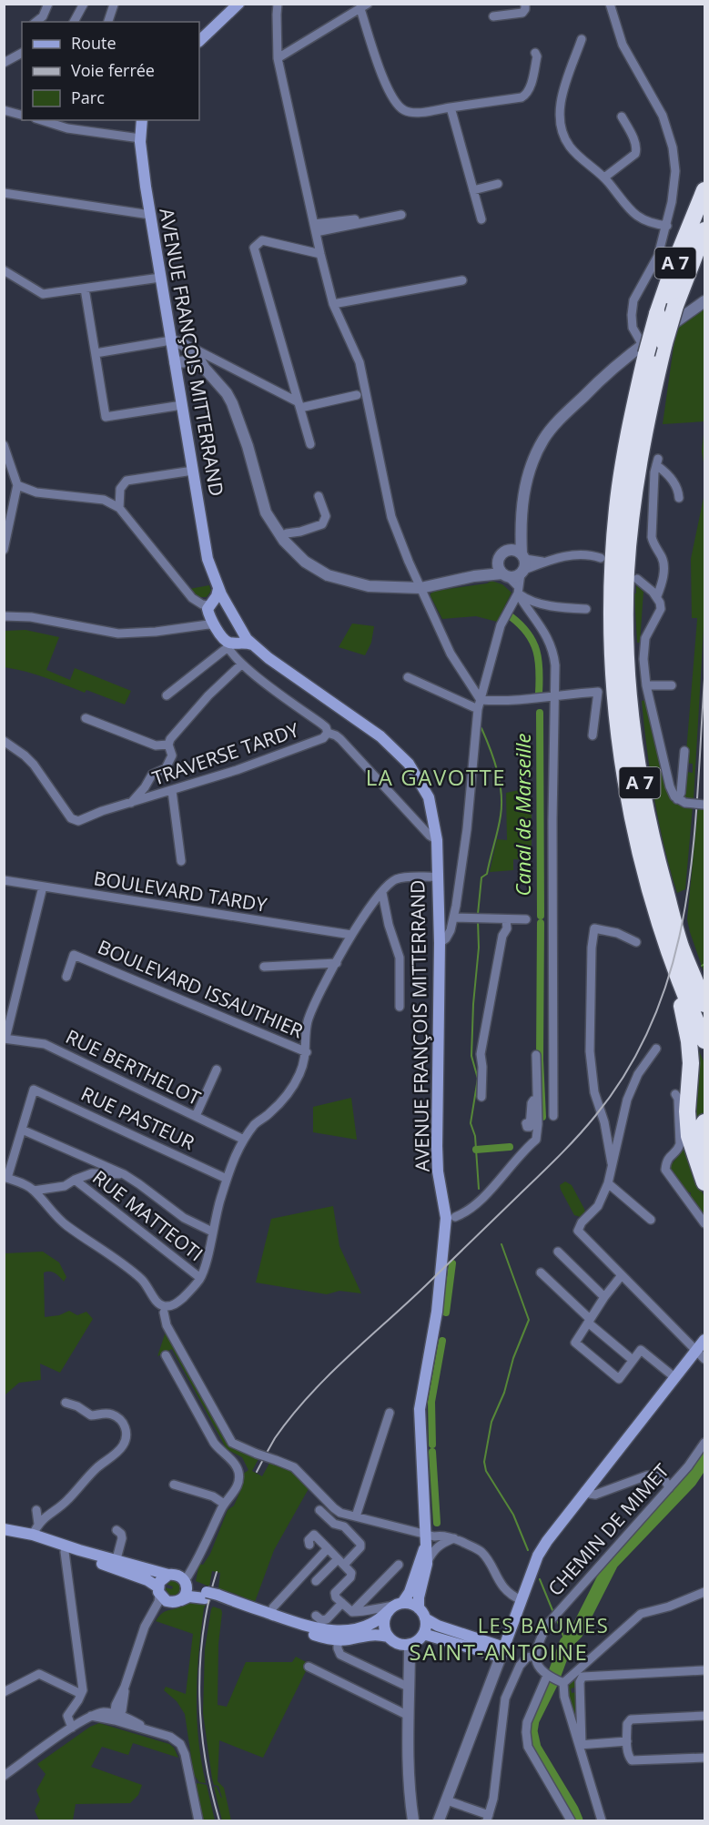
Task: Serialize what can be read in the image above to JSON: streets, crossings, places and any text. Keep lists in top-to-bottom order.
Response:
{
  "streets": {
    "highway": ["A 7"],
    "main road": ["AVENUE FRANÇOIS MITTERRAND"],
    "street": [
      "TRAVERSE TARDY",
      "BOULEVARD TARDY",
      "BOULEVARD ISSAUTHIER",
      "RUE BERTHELOT",
      "RUE PASTEUR",
      "RUE MATTEOTI",
      "CHEMIN DE MIMET"
    ]
  },
  "districts": ["LA GAVOTTE", "LES BAUMES", "SAINT-ANTOINE"],
  "water": ["Canal de Marseille"],
  "legend": ["Route", "Voie ferrée", "Parc"]
}
